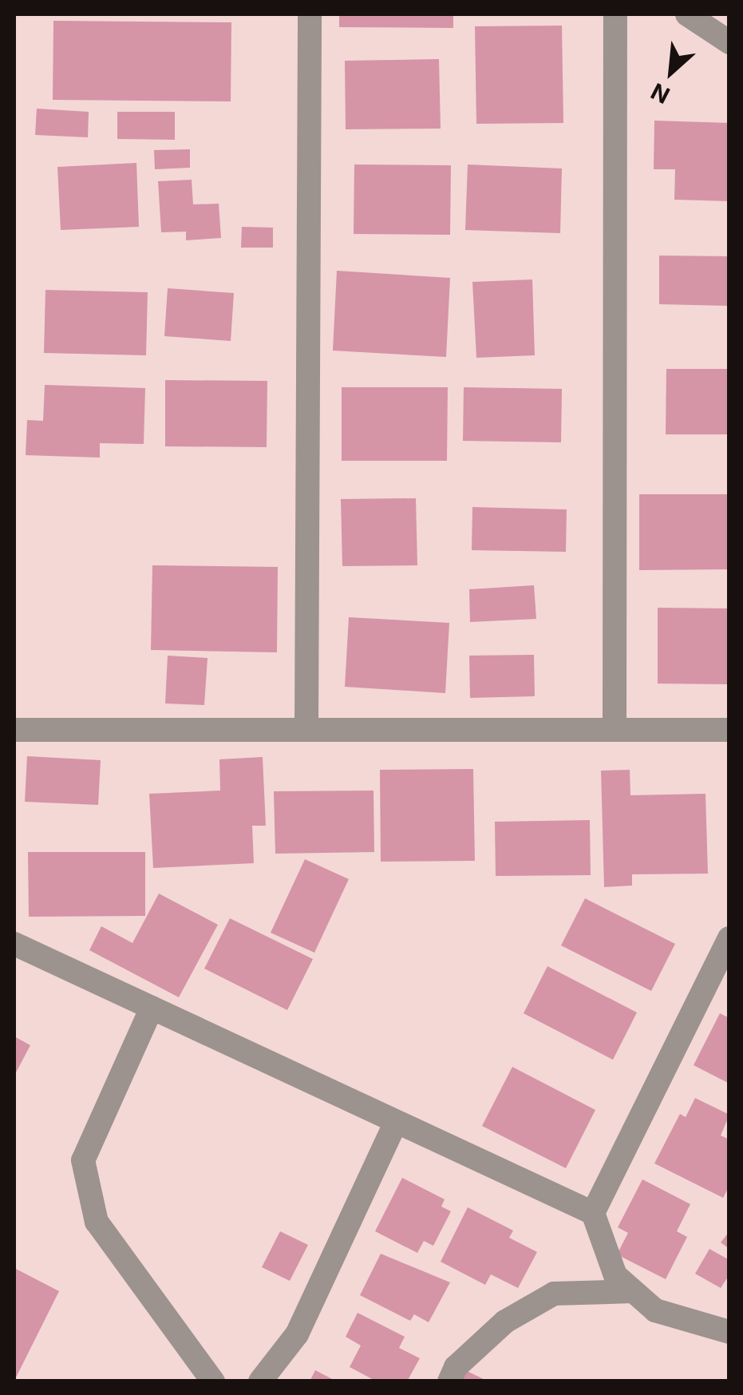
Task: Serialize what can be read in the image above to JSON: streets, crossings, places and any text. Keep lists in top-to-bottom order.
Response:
{
  "north": "bottom left"
}
